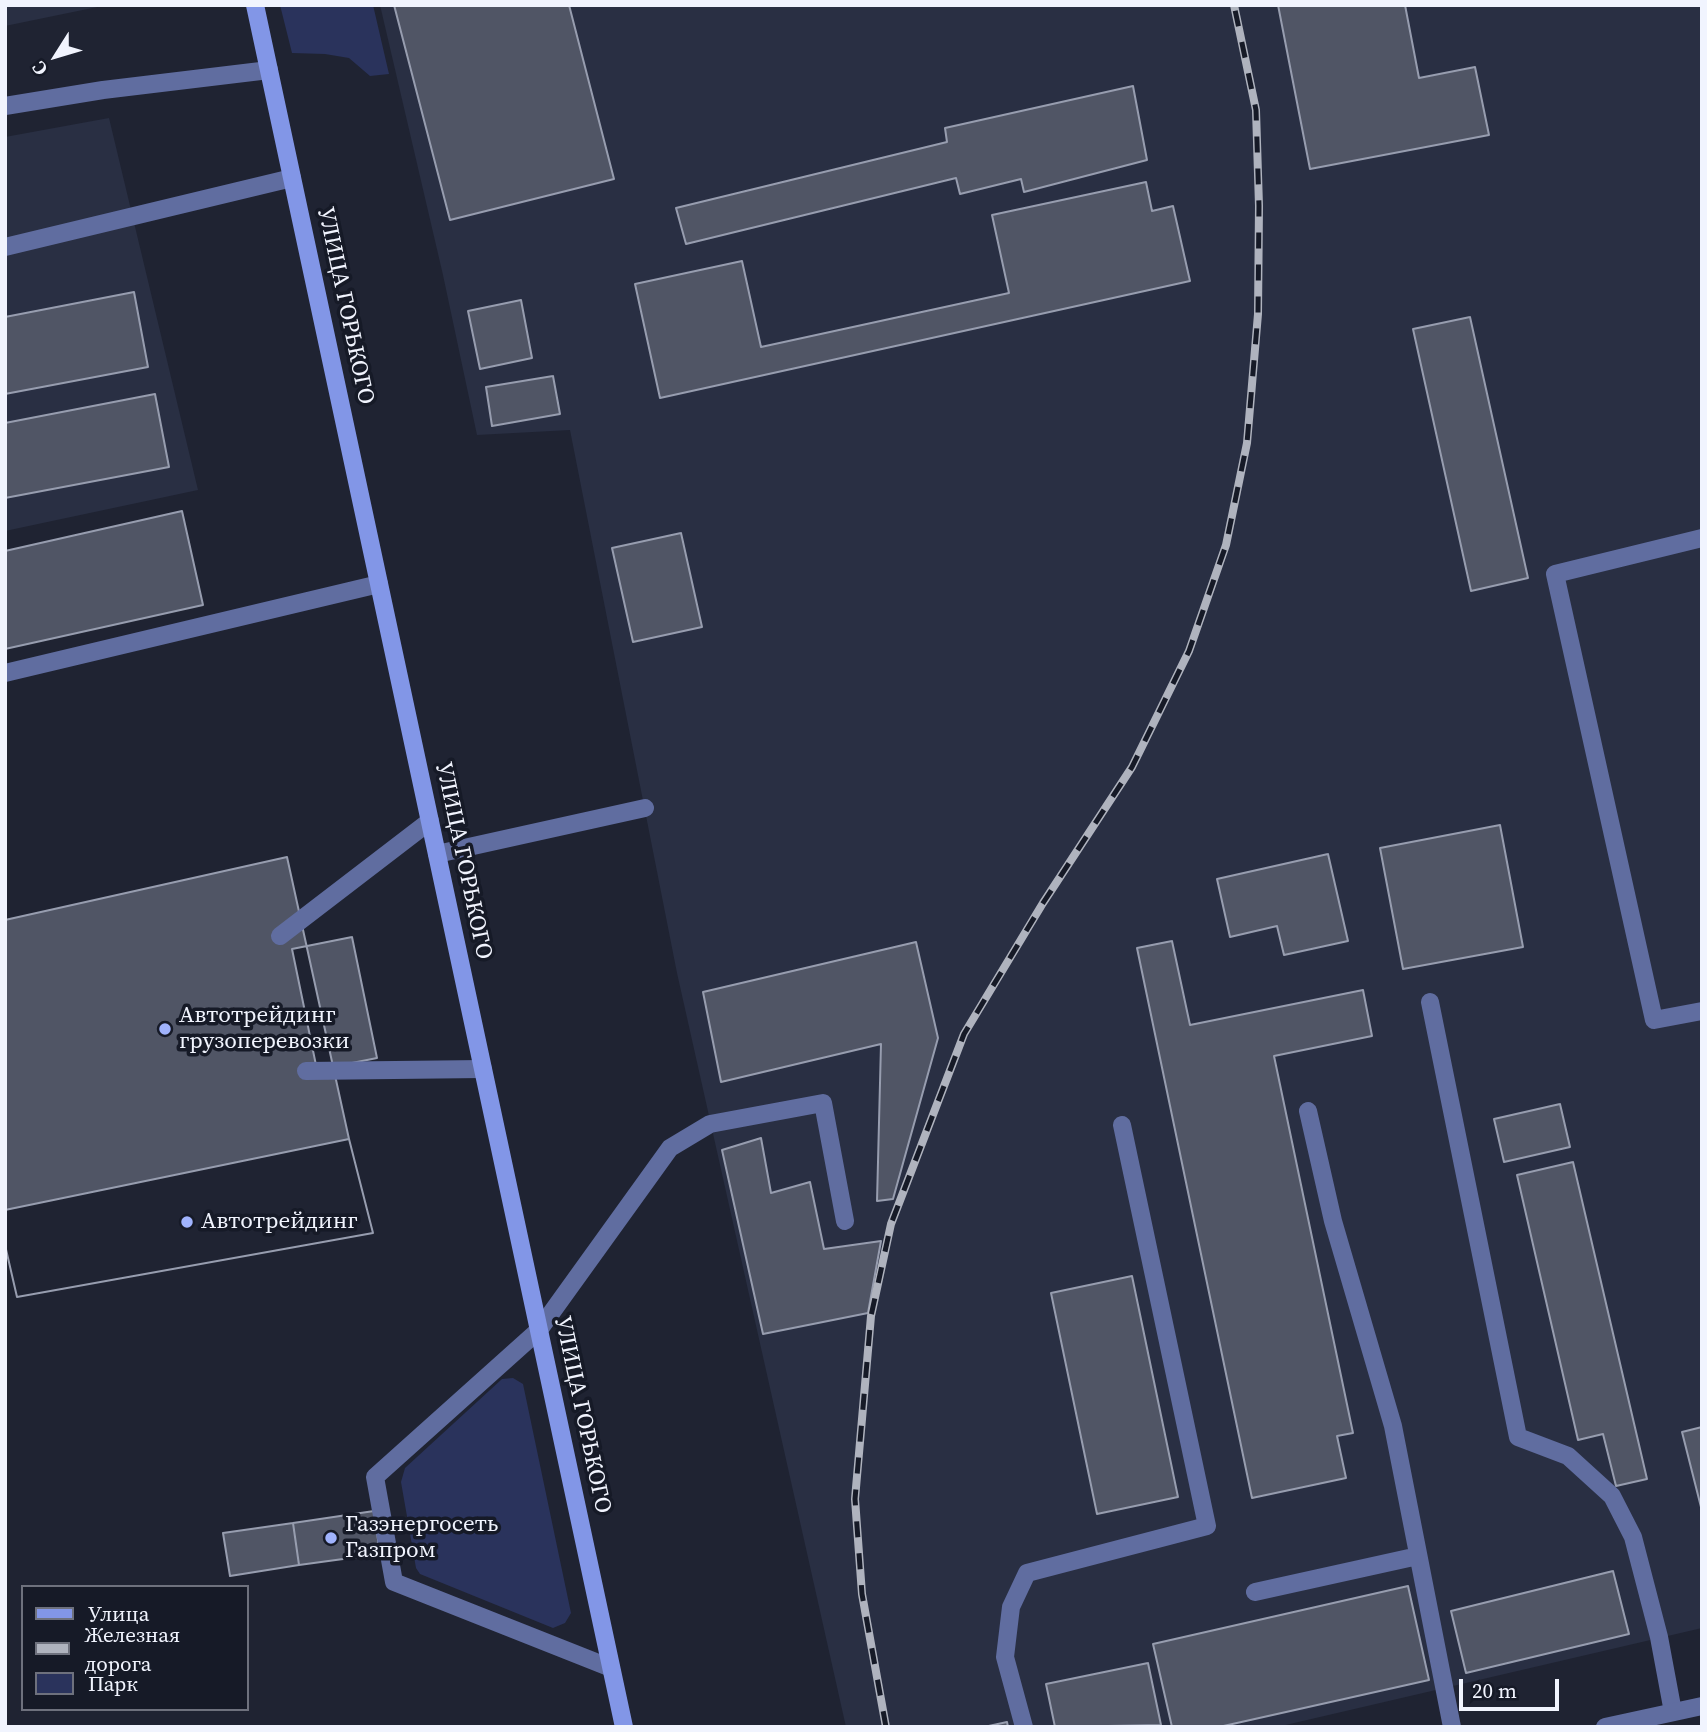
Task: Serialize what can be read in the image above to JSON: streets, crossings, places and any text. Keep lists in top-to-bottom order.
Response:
{
  "streets": {
    "street": ["УЛИЦА ГОРЬКОГО"]
  },
  "places": ["Автотрейдинг грузоперевозки", "Автотрейдинг", "Газэнергосеть Газпром"],
  "legend": ["Улица", "Железная дорога", "Парк"],
  "scale_bar": "20 m",
  "north": "bottom left"
}
